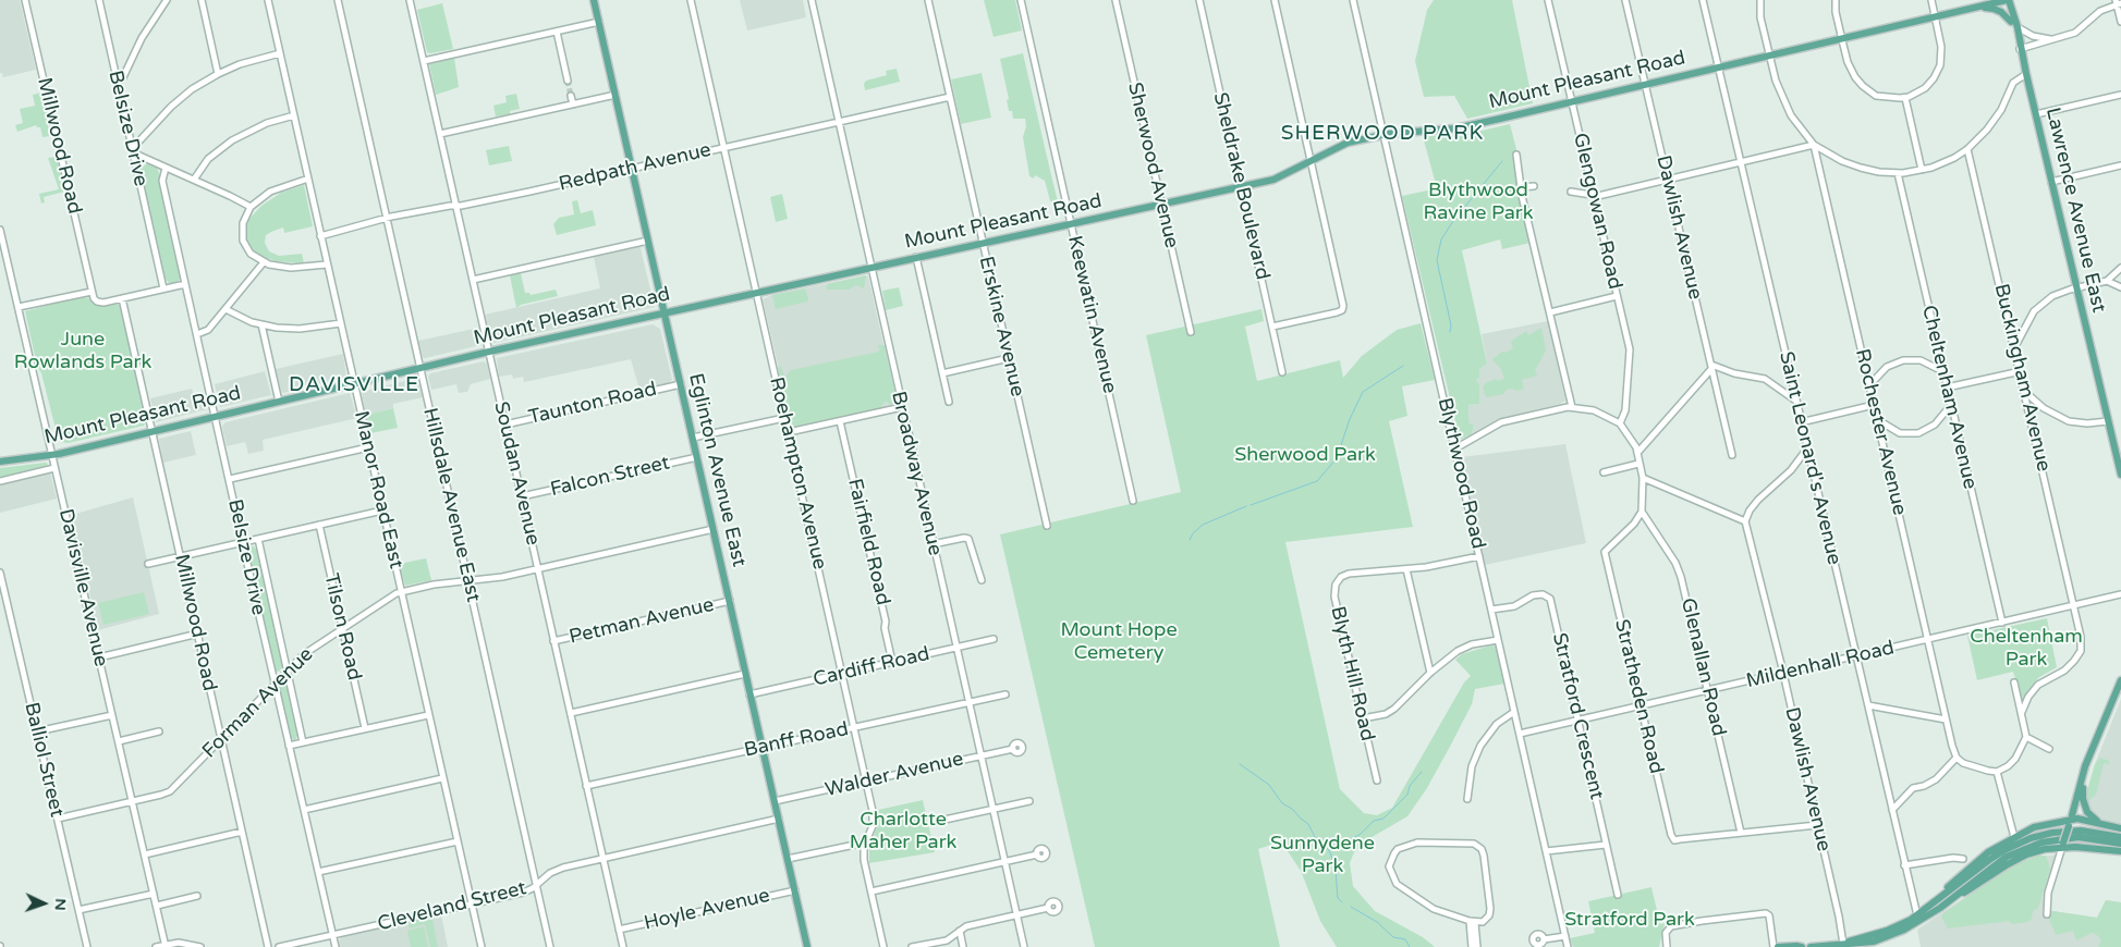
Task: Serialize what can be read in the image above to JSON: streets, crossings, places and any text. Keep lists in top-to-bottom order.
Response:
{
  "streets": {
    "main road": ["Mount Pleasant Road", "Lawrence Avenue East", "Eglinton Avenue East"],
    "street": [
      "Belsize Drive",
      "Millwood Road",
      "Sherwood Avenue",
      "Redpath Avenue",
      "Sheldrake Boulevard",
      "Glengowan Road",
      "Dawlish Avenue",
      "Keewatin Avenue",
      "Erskine Avenue",
      "Buckingham Avenue",
      "Cheltenham Avenue",
      "Taunton Road",
      "Rochester Avenue",
      "Saint Leonard's Avenue",
      "Soudan Avenue",
      "Roehampton Avenue",
      "Broadway Avenue",
      "Blythwood Road",
      "Falcon Street",
      "Manor Road East",
      "Hillsdale Avenue East",
      "Fairfield Road",
      "Davisville Avenue",
      "Petman Avenue",
      "Tilson Road",
      "Mildenhall Road",
      "Cardiff Road",
      "Glenallan Road",
      "Blyth Hill Road",
      "Stratheden Road",
      "Forman Avenue",
      "Stratford Crescent",
      "Banff Road",
      "Balliol Street",
      "Walder Avenue",
      "Cleveland Street",
      "Hoyle Avenue"
    ]
  },
  "crossings": [
    ["Mount Pleasant Road", "Belsize Drive"],
    ["Mount Pleasant Road", "Millwood Road"],
    ["Mount Pleasant Road", "Sherwood Avenue"],
    ["Mount Pleasant Road", "Sheldrake Boulevard"],
    ["Mount Pleasant Road", "Lawrence Avenue East"],
    ["Mount Pleasant Road", "Glengowan Road"],
    ["Mount Pleasant Road", "Dawlish Avenue"],
    ["Mount Pleasant Road", "Keewatin Avenue"],
    ["Mount Pleasant Road", "Erskine Avenue"],
    ["Mount Pleasant Road", "Saint Leonard's Avenue"],
    ["Mount Pleasant Road", "Eglinton Avenue East"],
    ["Mount Pleasant Road", "Soudan Avenue"],
    ["Mount Pleasant Road", "Roehampton Avenue"],
    ["Mount Pleasant Road", "Broadway Avenue"],
    ["Mount Pleasant Road", "Blythwood Road"],
    ["Mount Pleasant Road", "Manor Road East"],
    ["Mount Pleasant Road", "Hillsdale Avenue East"],
    ["Mount Pleasant Road", "Davisville Avenue"],
    ["Belsize Drive", "Forman Avenue"],
    ["Belsize Drive", "Cleveland Street"],
    ["Millwood Road", "Forman Avenue"],
    ["Redpath Avenue", "Erskine Avenue"],
    ["Redpath Avenue", "Eglinton Avenue East"],
    ["Redpath Avenue", "Soudan Avenue"],
    ["Redpath Avenue", "Roehampton Avenue"],
    ["Redpath Avenue", "Broadway Avenue"],
    ["Redpath Avenue", "Manor Road East"],
    ["Redpath Avenue", "Hillsdale Avenue East"],
    ["Dawlish Avenue", "Saint Leonard's Avenue"],
    ["Dawlish Avenue", "Mildenhall Road"],
    ["Buckingham Avenue", "Mildenhall Road"],
    ["Cheltenham Avenue", "Rochester Avenue"],
    ["Cheltenham Avenue", "Mildenhall Road"],
    ["Taunton Road", "Eglinton Avenue East"],
    ["Taunton Road", "Soudan Avenue"],
    ["Rochester Avenue", "Mildenhall Road"],
    ["Saint Leonard's Avenue", "Mildenhall Road"],
    ["Eglinton Avenue East", "Falcon Street"],
    ["Eglinton Avenue East", "Petman Avenue"],
    ["Eglinton Avenue East", "Cardiff Road"],
    ["Eglinton Avenue East", "Forman Avenue"],
    ["Eglinton Avenue East", "Banff Road"],
    ["Eglinton Avenue East", "Walder Avenue"],
    ["Eglinton Avenue East", "Cleveland Street"],
    ["Eglinton Avenue East", "Hoyle Avenue"],
    ["Soudan Avenue", "Falcon Street"],
    ["Soudan Avenue", "Petman Avenue"],
    ["Soudan Avenue", "Forman Avenue"],
    ["Soudan Avenue", "Banff Road"],
    ["Soudan Avenue", "Cleveland Street"],
    ["Soudan Avenue", "Hoyle Avenue"],
    ["Roehampton Avenue", "Cardiff Road"],
    ["Roehampton Avenue", "Banff Road"],
    ["Roehampton Avenue", "Walder Avenue"],
    ["Broadway Avenue", "Cardiff Road"],
    ["Broadway Avenue", "Banff Road"],
    ["Broadway Avenue", "Walder Avenue"],
    ["Blythwood Road", "Mildenhall Road"],
    ["Blythwood Road", "Blyth Hill Road"],
    ["Blythwood Road", "Stratford Crescent"],
    ["Manor Road East", "Forman Avenue"],
    ["Manor Road East", "Cleveland Street"],
    ["Hillsdale Avenue East", "Forman Avenue"],
    ["Hillsdale Avenue East", "Cleveland Street"],
    ["Fairfield Road", "Cardiff Road"],
    ["Davisville Avenue", "Forman Avenue"],
    ["Tilson Road", "Forman Avenue"],
    ["Mildenhall Road", "Glenallan Road"],
    ["Mildenhall Road", "Stratheden Road"],
    ["Mildenhall Road", "Stratford Crescent"],
    ["Glenallan Road", "Stratheden Road"],
    ["Forman Avenue", "Balliol Street"]
  ],
  "districts": ["SHERWOOD PARK", "DAVISVILLE"],
  "parks": [
    "Blythwood Ravine Park",
    "June Rowlands Park",
    "Sherwood Park",
    "Mount Hope Cemetery",
    "Cheltenham Park",
    "Charlotte Maher Park",
    "Sunnydene Park",
    "Stratford Park"
  ],
  "north": "right"
}
